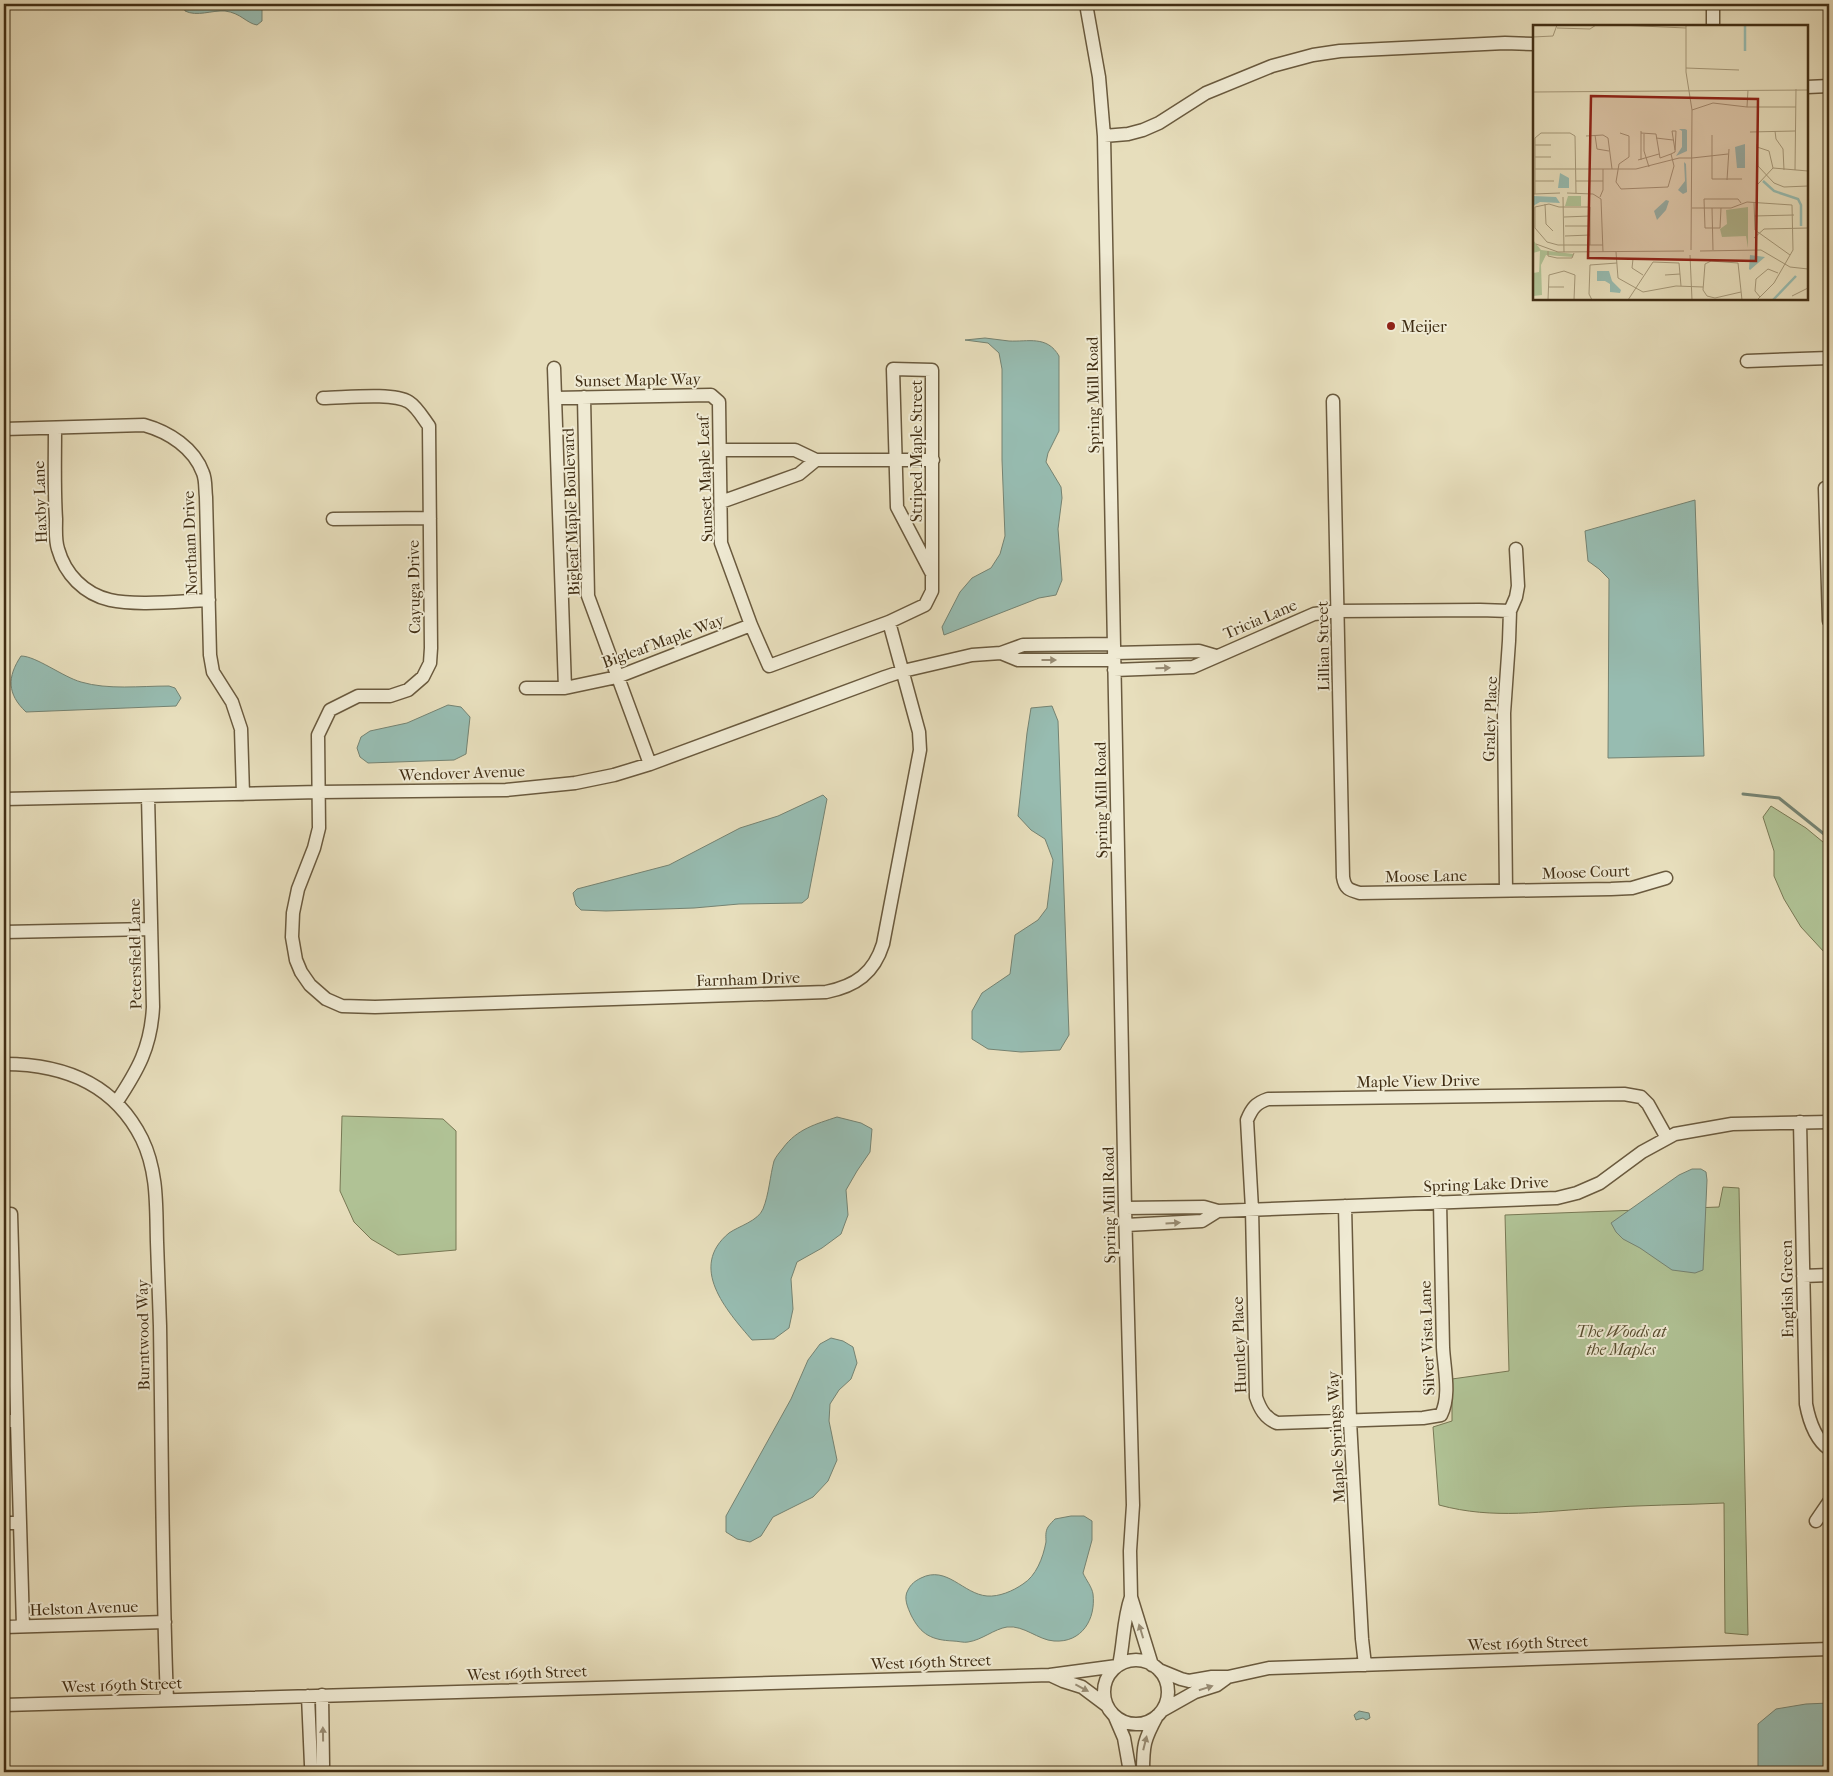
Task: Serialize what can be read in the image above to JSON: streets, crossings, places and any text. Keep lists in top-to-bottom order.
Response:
{
  "streets": {
    "street": [
      "Sunset Maple Way",
      "Spring Mill Road",
      "Striped Maple Street",
      "Sunset Maple Leaf",
      "Haxby Lane",
      "Bigleaf Maple Boulevard",
      "Northam Drive",
      "Cayuga Drive",
      "Tricia Lane",
      "Bigleaf Maple Way",
      "Lillian Street",
      "Graley Place",
      "Wendover Avenue",
      "Moose Court",
      "Moose Lane",
      "Petersfield Lane",
      "Farnham Drive",
      "Maple View Drive",
      "Spring Lake Drive",
      "English Green",
      "Burntwood Way",
      "Silver Vista Lane",
      "Huntley Place",
      "Maple Springs Way",
      "Helston Avenue",
      "West 169th Street"
    ]
  },
  "crossings": [
    ["Sunset Maple Way", "Sunset Maple Leaf"],
    ["Sunset Maple Way", "Bigleaf Maple Boulevard"],
    ["Spring Mill Road", "Tricia Lane"],
    ["Spring Mill Road", "Wendover Avenue"],
    ["Spring Mill Road", "Spring Lake Drive"],
    ["Spring Mill Road", "West 169th Street"],
    ["Striped Maple Street", "Sunset Maple Leaf"],
    ["Sunset Maple Leaf", "Bigleaf Maple Way"],
    ["Haxby Lane", "Northam Drive"],
    ["Bigleaf Maple Boulevard", "Bigleaf Maple Way"],
    ["Bigleaf Maple Boulevard", "Wendover Avenue"],
    ["Northam Drive", "Wendover Avenue"],
    ["Cayuga Drive", "Wendover Avenue"],
    ["Cayuga Drive", "Farnham Drive"],
    ["Tricia Lane", "Lillian Street"],
    ["Tricia Lane", "Graley Place"],
    ["Tricia Lane", "Wendover Avenue"],
    ["Lillian Street", "Moose Lane"],
    ["Graley Place", "Moose Court"],
    ["Graley Place", "Moose Lane"],
    ["Wendover Avenue", "Petersfield Lane"],
    ["Wendover Avenue", "Farnham Drive"],
    ["Moose Court", "Moose Lane"],
    ["Petersfield Lane", "Burntwood Way"],
    ["Maple View Drive", "Spring Lake Drive"],
    ["Maple View Drive", "Huntley Place"],
    ["Spring Lake Drive", "English Green"],
    ["Spring Lake Drive", "Silver Vista Lane"],
    ["Spring Lake Drive", "Huntley Place"],
    ["Spring Lake Drive", "Maple Springs Way"],
    ["Burntwood Way", "Helston Avenue"],
    ["Burntwood Way", "West 169th Street"],
    ["Silver Vista Lane", "Huntley Place"],
    ["Silver Vista Lane", "Maple Springs Way"],
    ["Huntley Place", "Maple Springs Way"],
    ["Maple Springs Way", "West 169th Street"]
  ],
  "parks": ["The Woods at the Maples"],
  "places": ["Meijer"]
}
